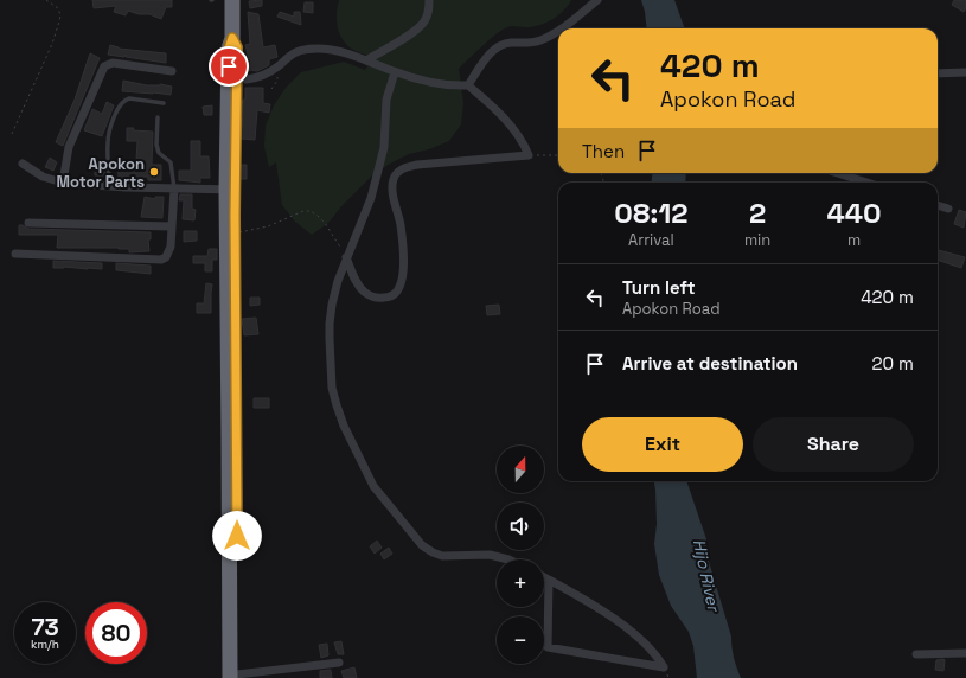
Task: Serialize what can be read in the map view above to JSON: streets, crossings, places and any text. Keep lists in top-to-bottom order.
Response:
{
  "water": ["Hijo River"],
  "places": ["Apokon Motor Parts"],
  "north": "top",
  "page": {
    "turn": ["420 m", "Apokon Road"],
    "then": "Then",
    "eta": [
      "08:12",
      "Arrival",
      "2",
      "min",
      "440",
      "m"
    ],
    "list": [
      {
        "name": "Turn left",
        "note": "Apokon Road",
        "value": "420 m"
      },
      {
        "name": "Arrive at destination",
        "value": "20 m"
      }
    ],
    "buttons": ["Exit", "Share"],
    "map_buttons": ["+", "−"],
    "speed": "73 km/h",
    "limit": "80"
  }
}
